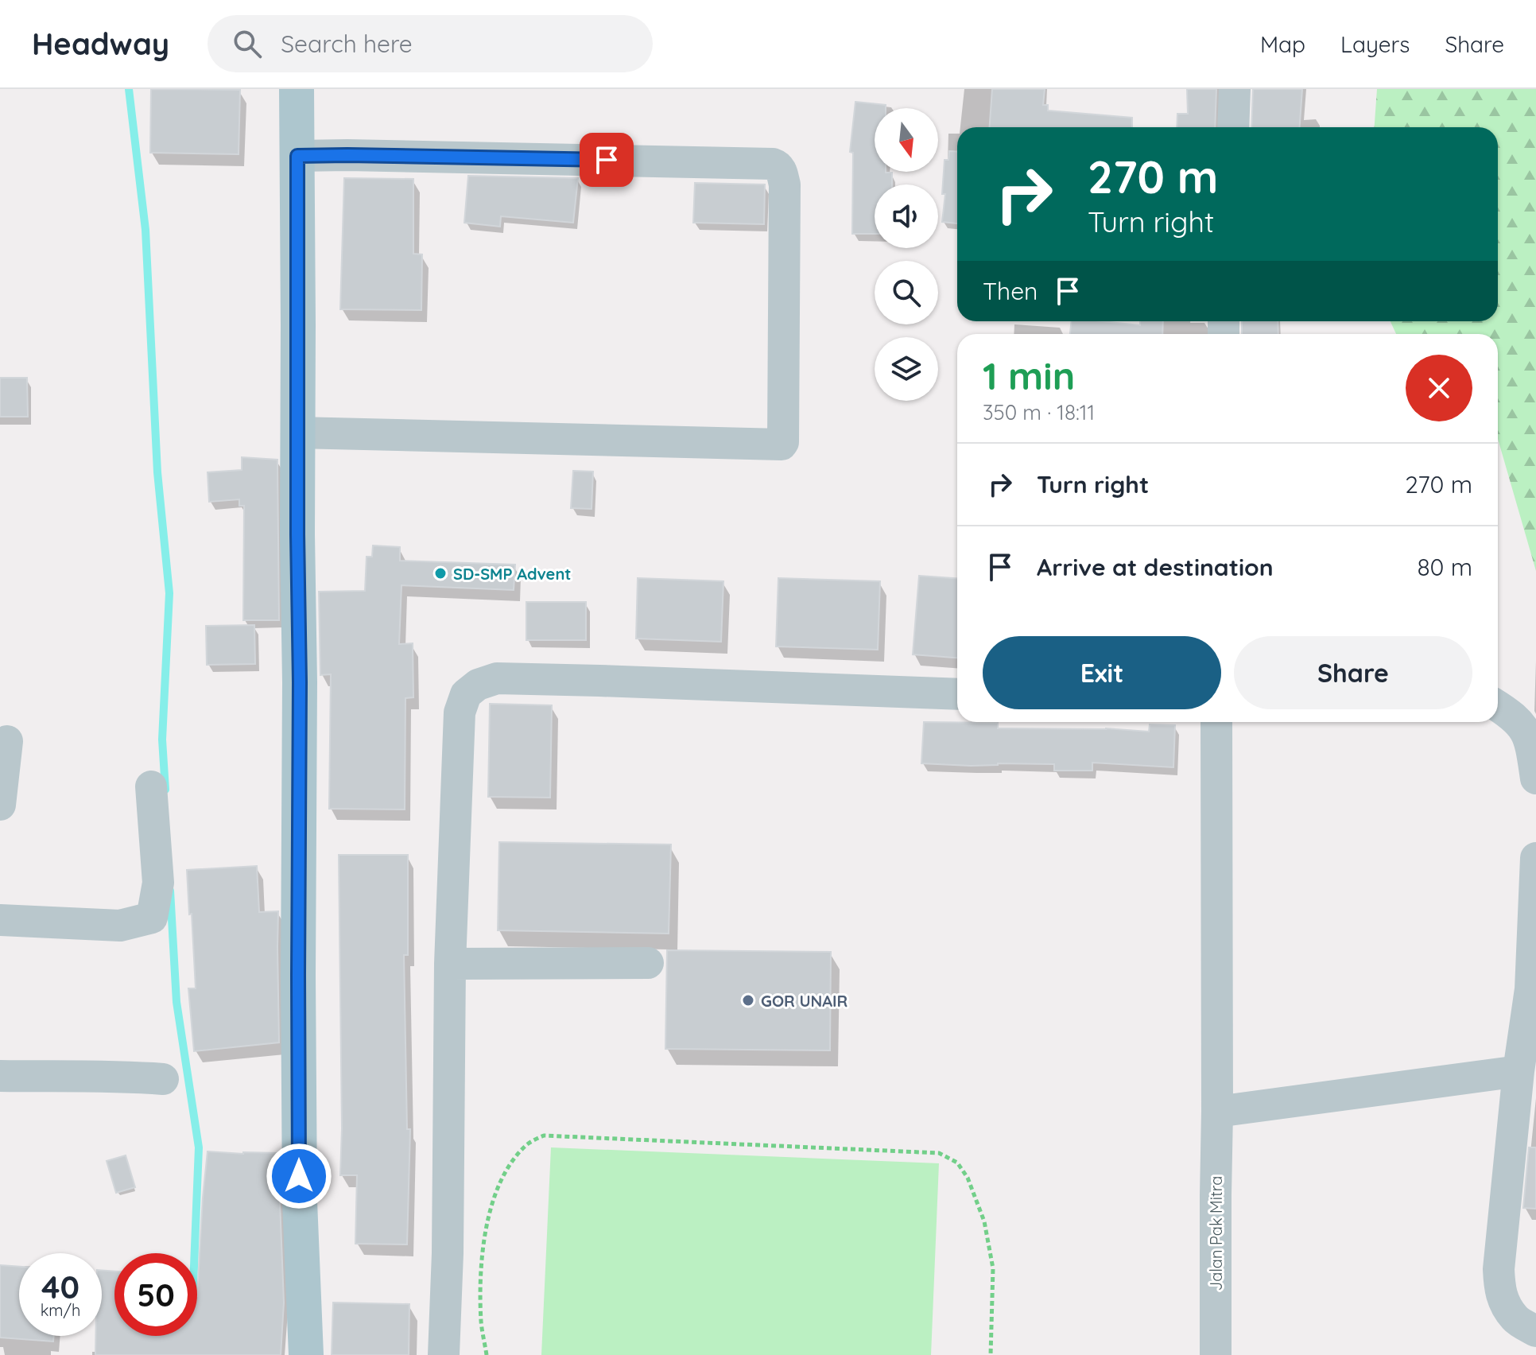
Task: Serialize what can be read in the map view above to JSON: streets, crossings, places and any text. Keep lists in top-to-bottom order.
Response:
{
  "streets": {
    "street": ["Jalan Pak Mitra"]
  },
  "places": ["SD-SMP Advent", "GOR UNAIR"],
  "north": "bottom",
  "page": {
    "header": "Headway",
    "search": "Search here",
    "nav": ["Map", "Layers", "Share"],
    "turn": ["270 m", "Turn right"],
    "then": "Then",
    "heading": ["1 min", "350 m · 18:11"],
    "list": [
      {
        "name": "Turn right",
        "value": "270 m"
      },
      {
        "name": "Arrive at destination",
        "value": "80 m"
      }
    ],
    "buttons": ["Exit", "Share"],
    "speed": "40 km/h",
    "limit": "50"
  }
}
